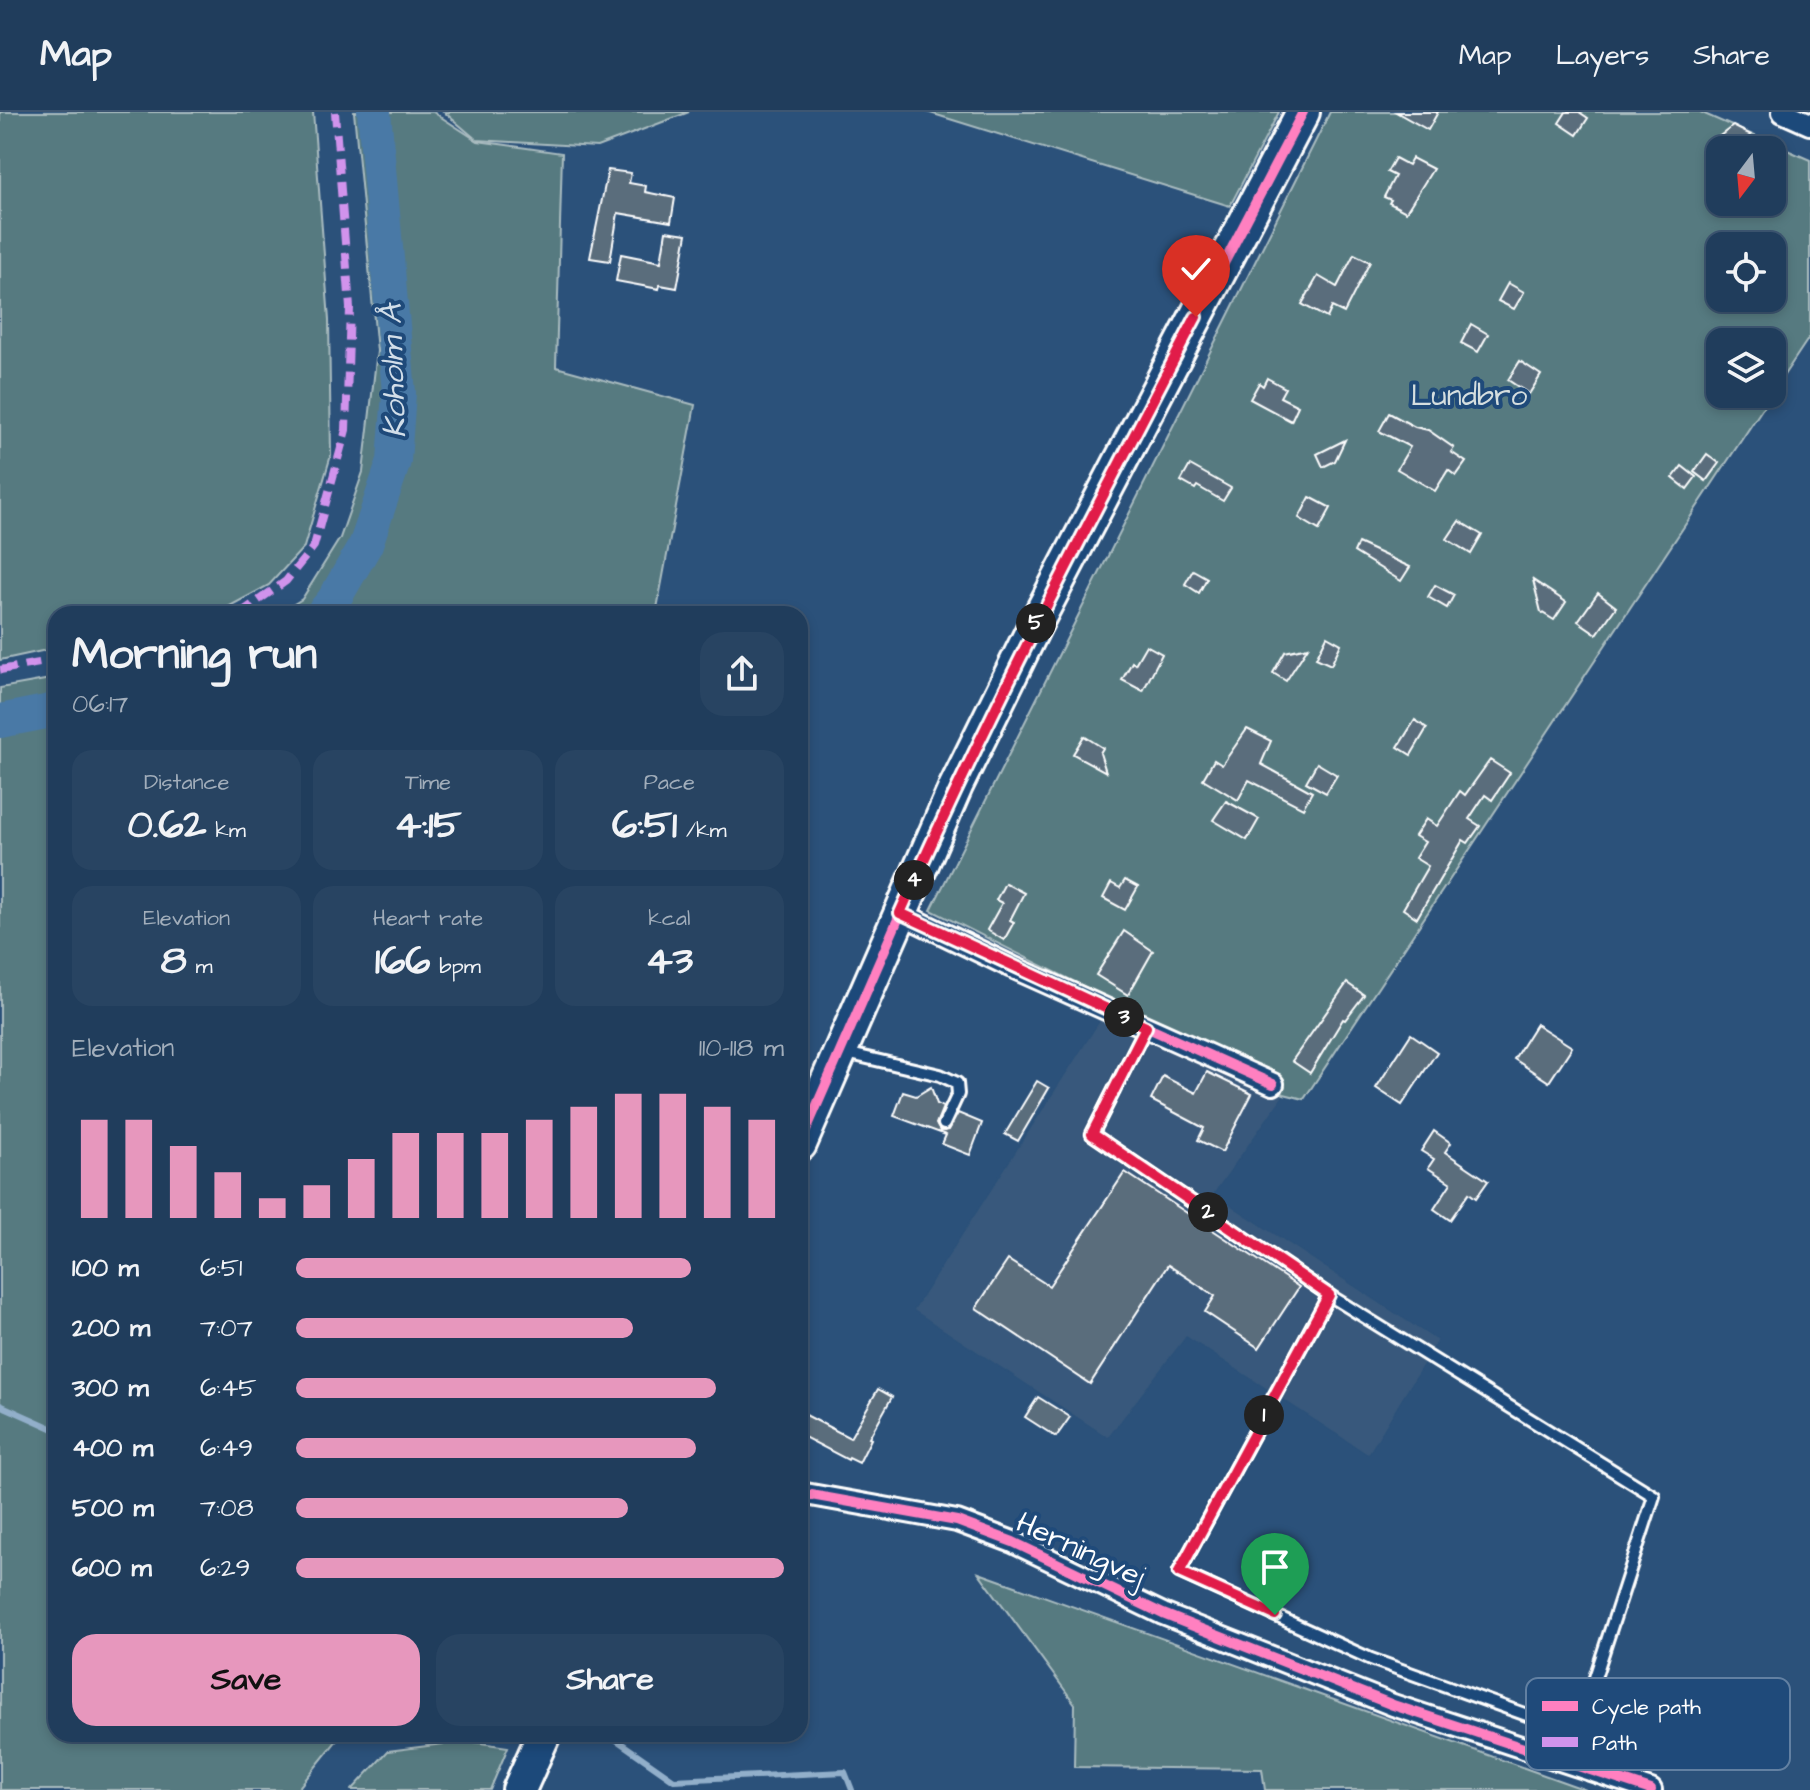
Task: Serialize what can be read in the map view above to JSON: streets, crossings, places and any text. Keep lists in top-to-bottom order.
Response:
{
  "streets": {
    "street": ["Herningvej"]
  },
  "water": ["Koholm Å"],
  "parks": ["Lundbro"],
  "legend": ["Cycle path", "Path"],
  "north": "bottom",
  "page": {
    "header": "Map",
    "nav": ["Map", "Layers", "Share"],
    "pins": [
      "5",
      "4",
      "3",
      "2",
      "1"
    ],
    "heading": ["Morning run", "06:17"],
    "stats": [
      ["Distance", "0.62 km"],
      ["Time", "4:15"],
      ["Pace", "6:51 /km"],
      ["Elevation", "8 m"],
      ["Heart rate", "166 bpm"],
      ["kcal", "43"]
    ],
    "chart": ["Elevation", "110–118 m"],
    "list": [
      {
        "name": "100 m",
        "note": "6:51"
      },
      {
        "name": "200 m",
        "note": "7:07"
      },
      {
        "name": "300 m",
        "note": "6:45"
      },
      {
        "name": "400 m",
        "note": "6:49"
      },
      {
        "name": "500 m",
        "note": "7:08"
      },
      {
        "name": "600 m",
        "note": "6:29"
      }
    ],
    "buttons": ["Save", "Share"]
  }
}
